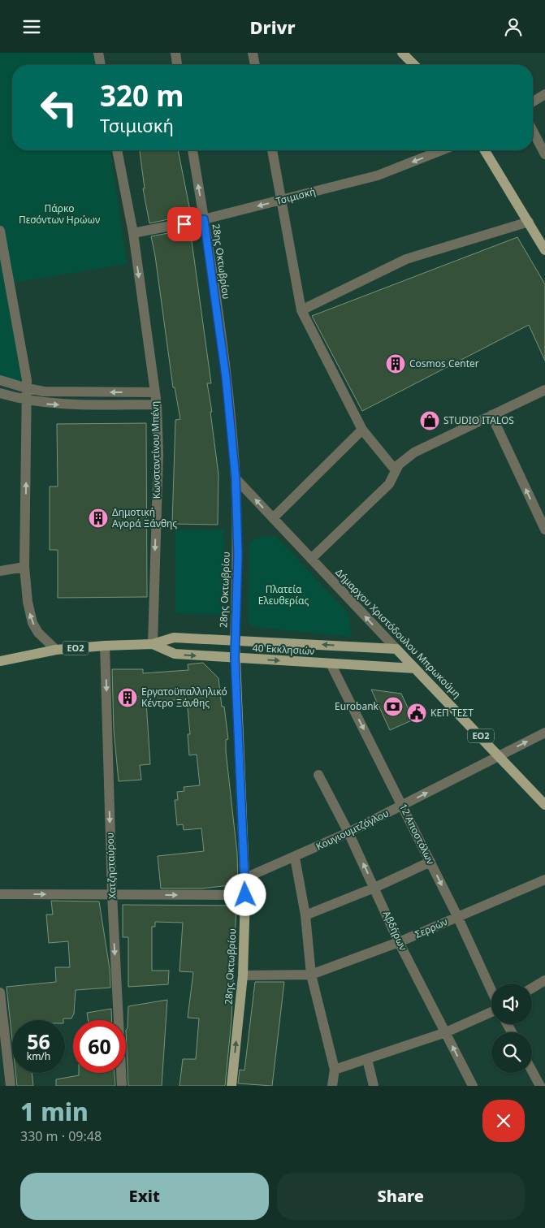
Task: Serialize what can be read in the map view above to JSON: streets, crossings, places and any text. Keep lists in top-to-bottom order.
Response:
{
  "streets": {
    "main road": [
      "28ης Οκτωβρίου",
      "Δήμαρχου Χριστόδουλου Μπρωκούμη",
      "ΕΟ2",
      "40 Εκκλησιών"
    ],
    "street": [
      "Τσιμισκή",
      "Κωνσταντίνου Μπένη",
      "Κουγιουμτζόγλου",
      "12 Αποστόλων",
      "Χατζησταύρου",
      "Σερρών",
      "Αβδήρων"
    ]
  },
  "crossings": [
    ["Τσιμισκή", "28ης Οκτωβρίου"],
    ["Τσιμισκή", "Κωνσταντίνου Μπένη"],
    ["28ης Οκτωβρίου", "Δήμαρχου Χριστόδουλου Μπρωκούμη"],
    ["28ης Οκτωβρίου", "40 Εκκλησιών"],
    ["28ης Οκτωβρίου", "Κουγιουμτζόγλου"],
    ["28ης Οκτωβρίου", "Σερρών"],
    ["Κωνσταντίνου Μπένη", "40 Εκκλησιών"],
    ["Δήμαρχου Χριστόδουλου Μπρωκούμη", "40 Εκκλησιών"],
    ["Δήμαρχου Χριστόδουλου Μπρωκούμη", "Κουγιουμτζόγλου"],
    ["40 Εκκλησιών", "12 Αποστόλων"],
    ["40 Εκκλησιών", "Χατζησταύρου"],
    ["Κουγιουμτζόγλου", "12 Αποστόλων"],
    ["Κουγιουμτζόγλου", "Αβδήρων"],
    ["12 Αποστόλων", "Σερρών"],
    ["Σερρών", "Αβδήρων"]
  ],
  "one_way": [
    "Τσιμισκή",
    "Κωνσταντίνου Μπένη",
    "Δήμαρχου Χριστόδουλου Μπρωκούμη",
    "Κουγιουμτζόγλου",
    "12 Αποστόλων",
    "Χατζησταύρου"
  ],
  "parks": ["Πάρκο Πεσόντων Ηρώων", "Πλατεία Ελευθερίας"],
  "places": {
    "building": ["Cosmos Center", "Δημοτική Αγορά Ξάνθης", "Εργατοϋπαλληλικό Κέντρο Ξάνθης"],
    "shop": ["STUDIO ITALOS"],
    "bank": ["Eurobank"],
    "public building": ["ΚΕΠ ΤΕΣΤ"]
  },
  "page": {
    "header": "Drivr",
    "turn": ["320 m", "Τσιμισκή"],
    "speed": "56 km/h",
    "limit": "60",
    "heading": ["1 min", "330 m · 09:48"],
    "buttons": ["Exit", "Share"]
  }
}
